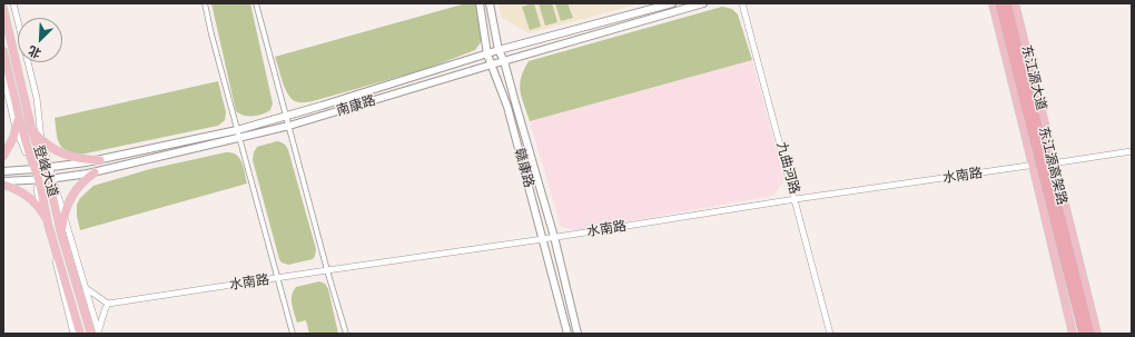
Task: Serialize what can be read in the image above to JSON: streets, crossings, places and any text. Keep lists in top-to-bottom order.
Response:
{
  "streets": {
    "highway": ["东江源高架路"],
    "main road": [
      "东江源大道",
      "南康路",
      "赣康路",
      "登峰大道"
    ],
    "street": ["九曲河路", "水南路"]
  },
  "crossings": [
    ["东江源大道", "水南路"],
    ["南康路", "赣康路"],
    ["南康路", "登峰大道"],
    ["赣康路", "水南路"],
    ["九曲河路", "水南路"]
  ],
  "north": "bottom left"
}
